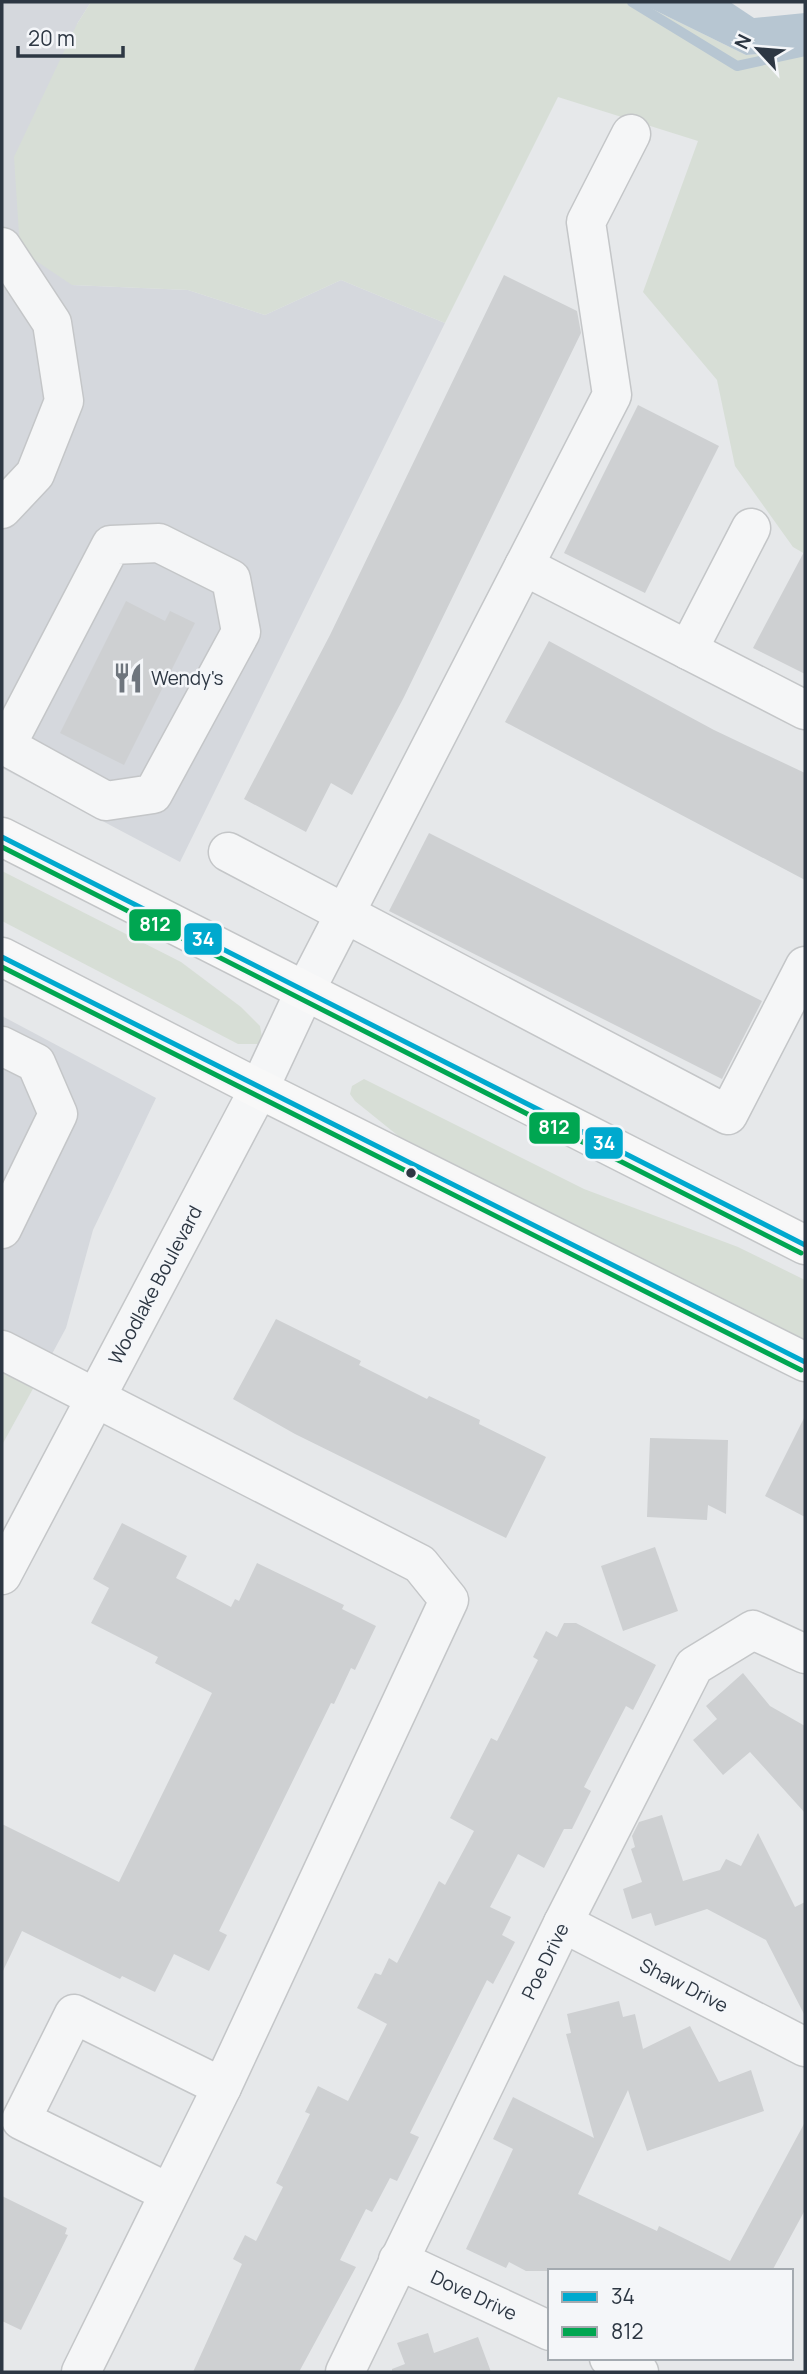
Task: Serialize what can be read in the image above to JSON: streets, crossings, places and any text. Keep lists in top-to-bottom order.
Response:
{
  "streets": {
    "street": [
      "Woodlake Boulevard",
      "Poe Drive",
      "Shaw Drive",
      "Dove Drive"
    ]
  },
  "crossings": [
    ["Poe Drive", "Shaw Drive"],
    ["Poe Drive", "Dove Drive"]
  ],
  "places": {
    "restaurant": ["Wendy's"]
  },
  "lines": ["transit line 34", "transit line 812"],
  "legend": ["34", "812"],
  "scale_bar": "20 m",
  "north": "top left"
}
